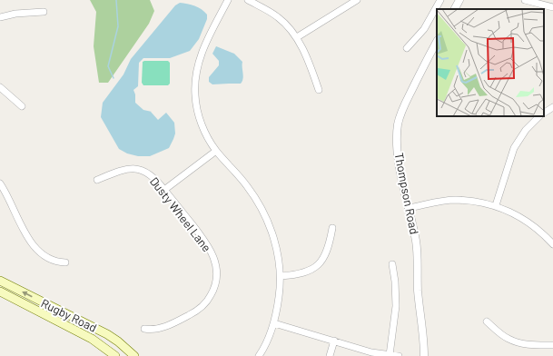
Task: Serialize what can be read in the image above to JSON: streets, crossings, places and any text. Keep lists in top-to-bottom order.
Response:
{
  "streets": {
    "main road": ["Rugby Road"],
    "street": ["Thompson Road", "Dusty Wheel Lane"]
  }
}
